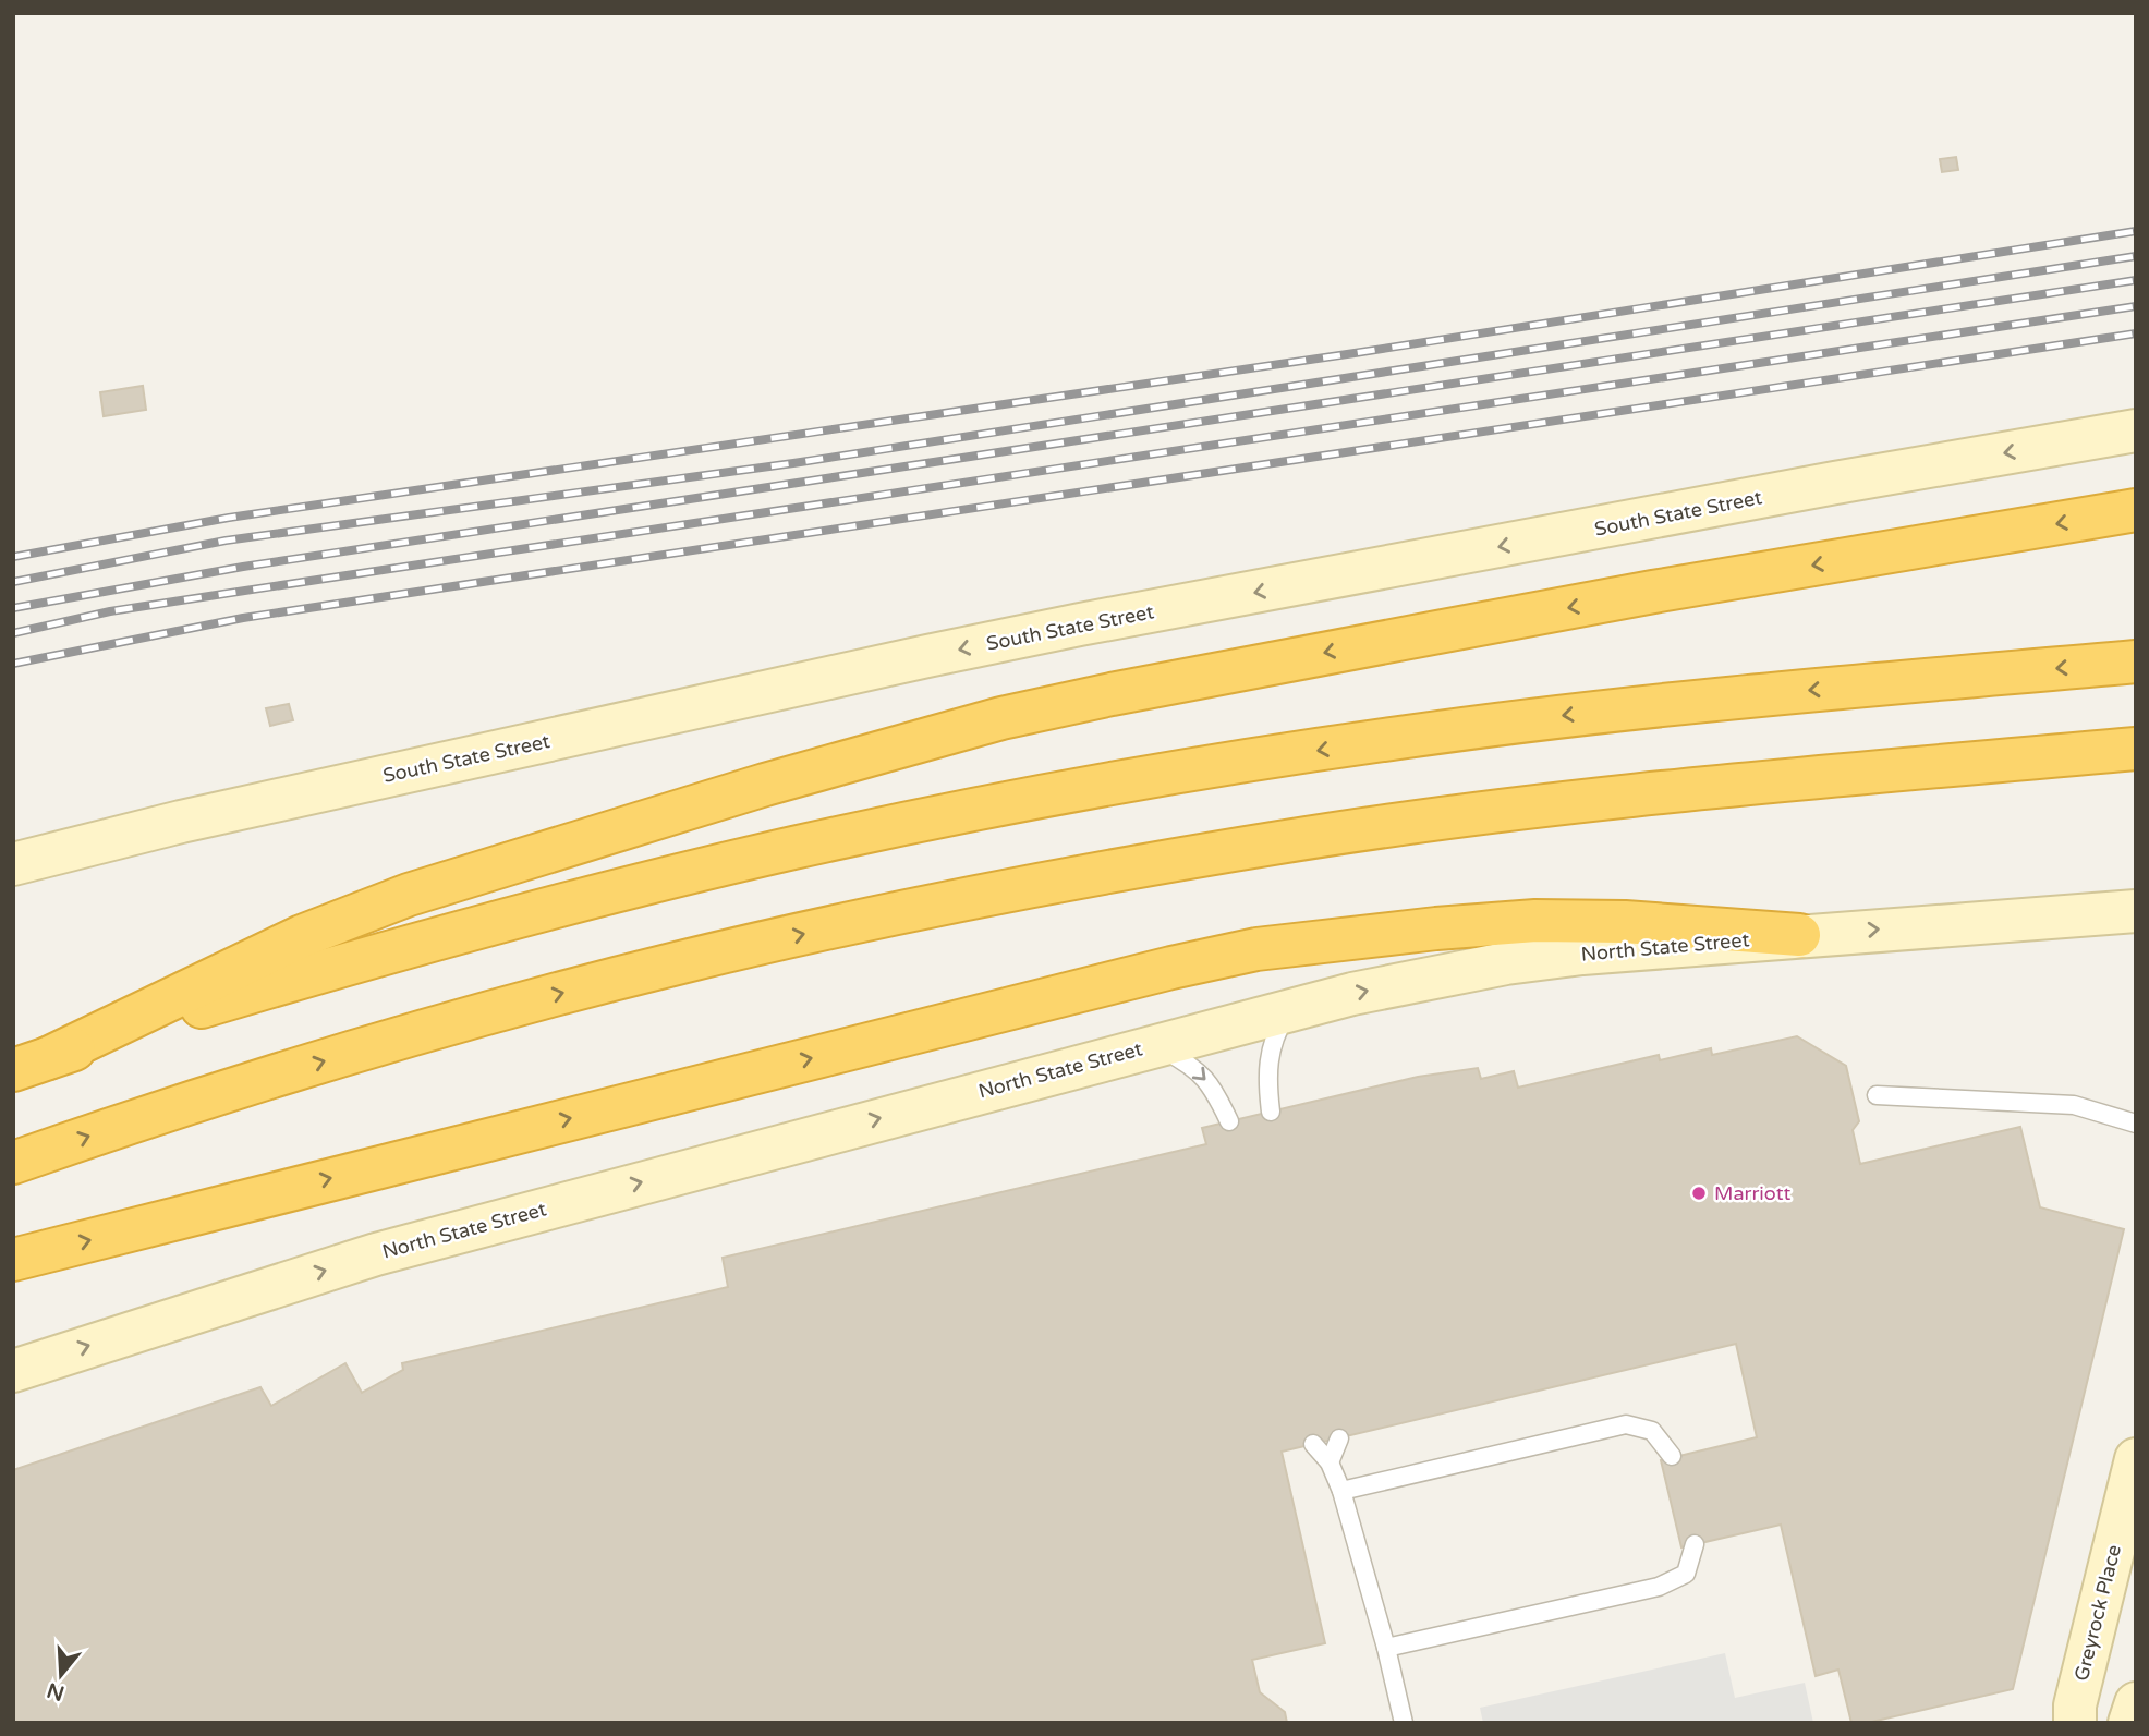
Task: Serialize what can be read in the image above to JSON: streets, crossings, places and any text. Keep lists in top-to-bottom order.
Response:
{
  "streets": {
    "main road": ["South State Street", "North State Street", "Greyrock Place"]
  },
  "one_way": ["South State Street", "North State Street"],
  "places": ["Marriott"],
  "north": "bottom"
}
